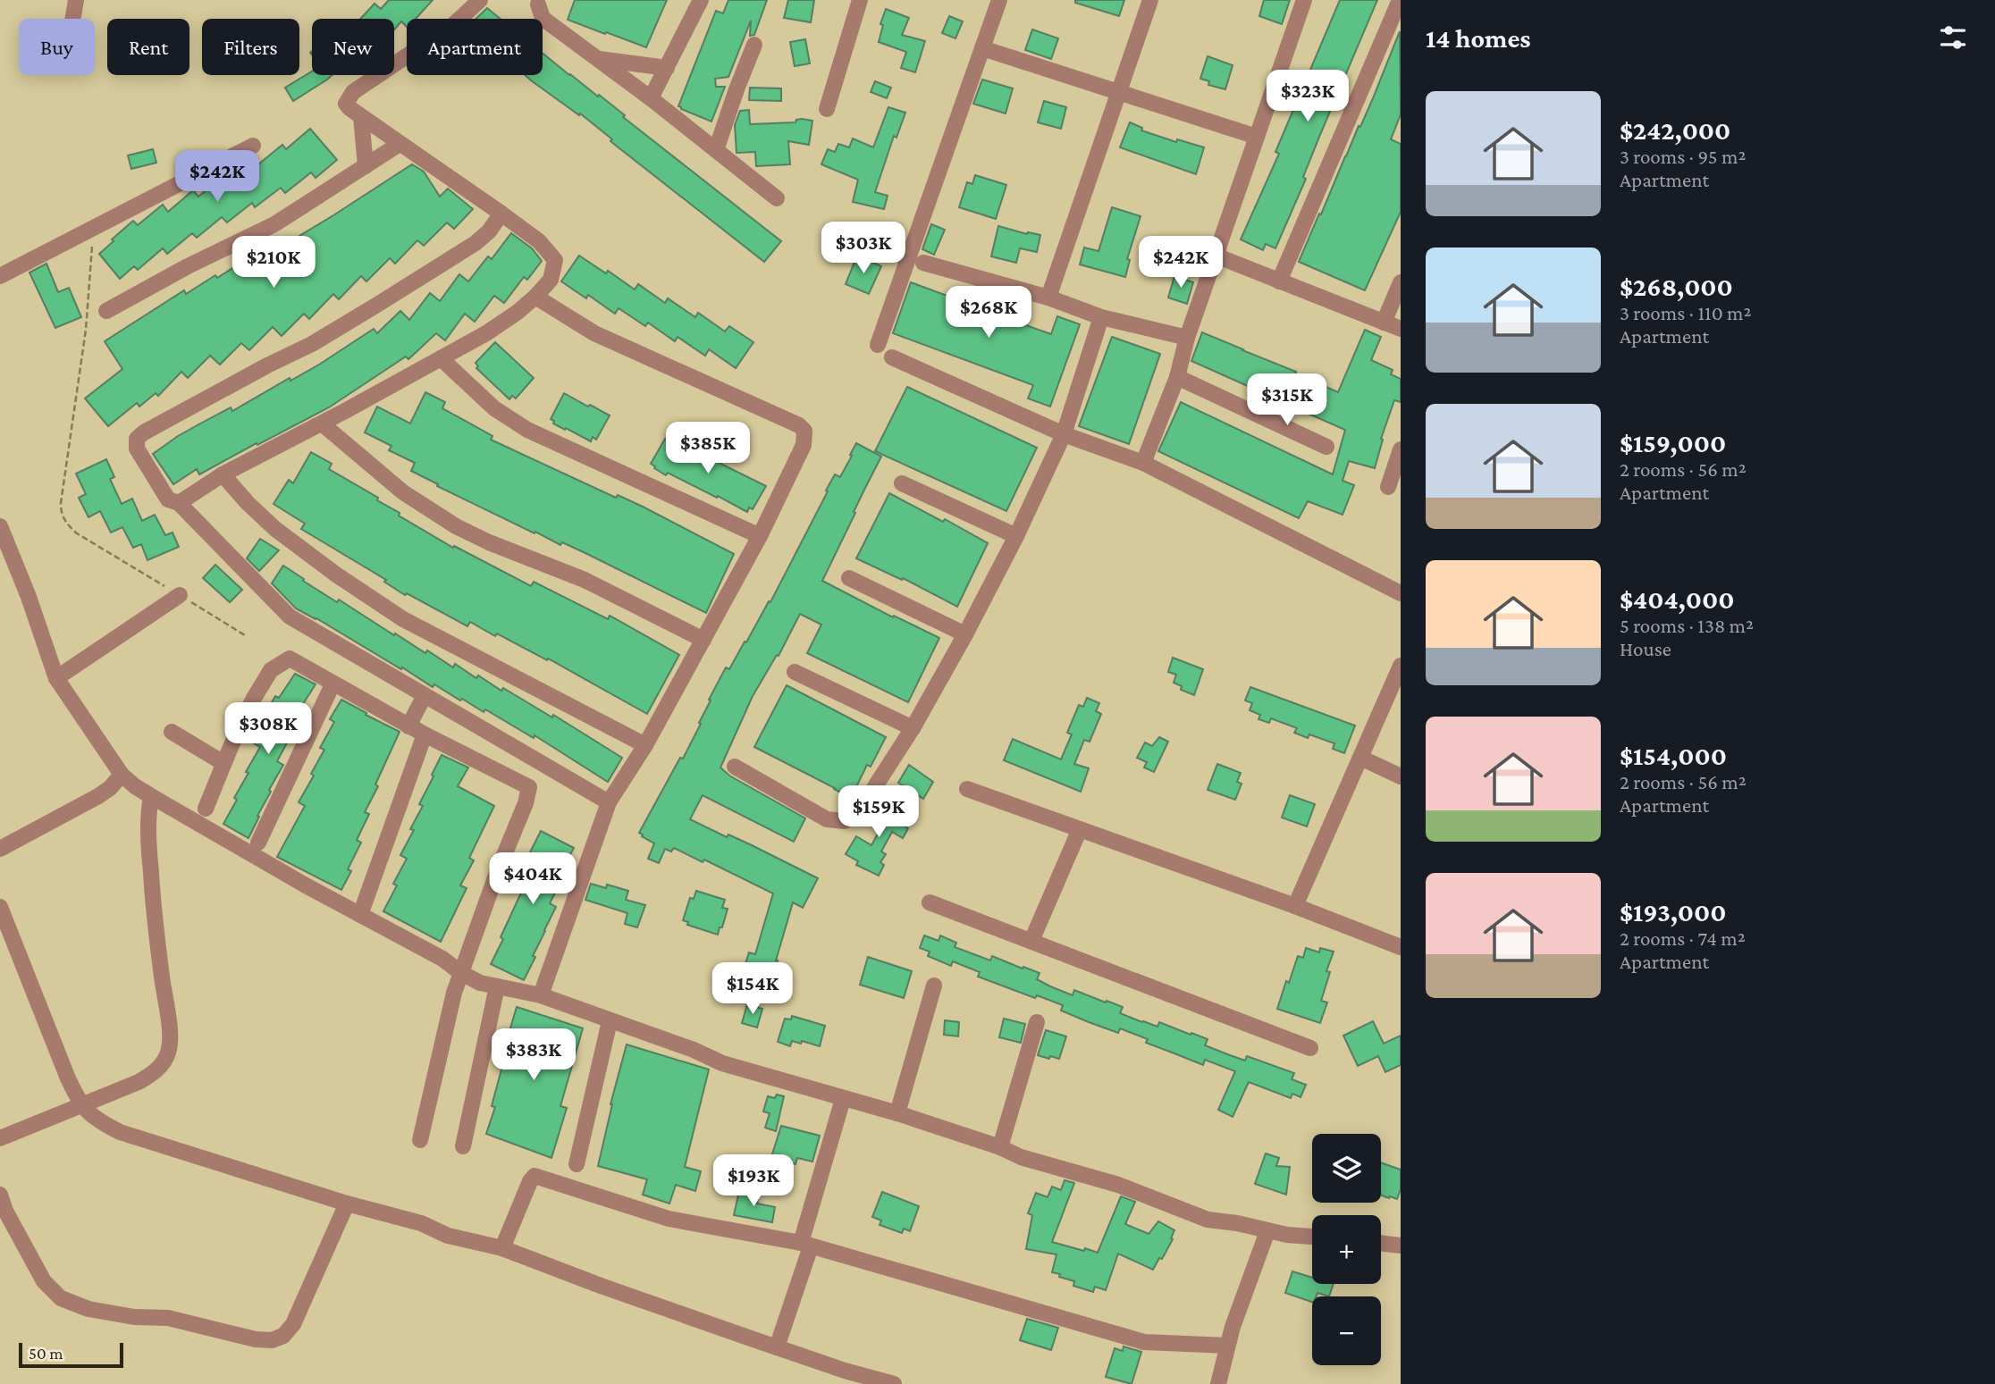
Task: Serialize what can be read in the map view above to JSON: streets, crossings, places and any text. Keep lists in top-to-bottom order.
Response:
{
  "scale_bar": "50 m",
  "page": {
    "heading": "14 homes",
    "chip": [
      "Buy",
      "Rent",
      "Filters",
      "New",
      "Apartment"
    ],
    "price": [
      "$323K",
      "$242K",
      "$303K",
      "$210K",
      "$242K",
      "$268K",
      "$315K",
      "$385K",
      "$308K",
      "$159K",
      "$404K",
      "$154K",
      "$383K",
      "$193K"
    ],
    "list": [
      {
        "name": "$242,000",
        "note": "3 rooms · 95 m² · Apartment"
      },
      {
        "name": "$268,000",
        "note": "3 rooms · 110 m² · Apartment"
      },
      {
        "name": "$159,000",
        "note": "2 rooms · 56 m² · Apartment"
      },
      {
        "name": "$404,000",
        "note": "5 rooms · 138 m² · House"
      },
      {
        "name": "$154,000",
        "note": "2 rooms · 56 m² · Apartment"
      },
      {
        "name": "$193,000",
        "note": "2 rooms · 74 m² · Apartment"
      }
    ],
    "map_buttons": ["+", "−"],
    "scale": "50 m"
  }
}
